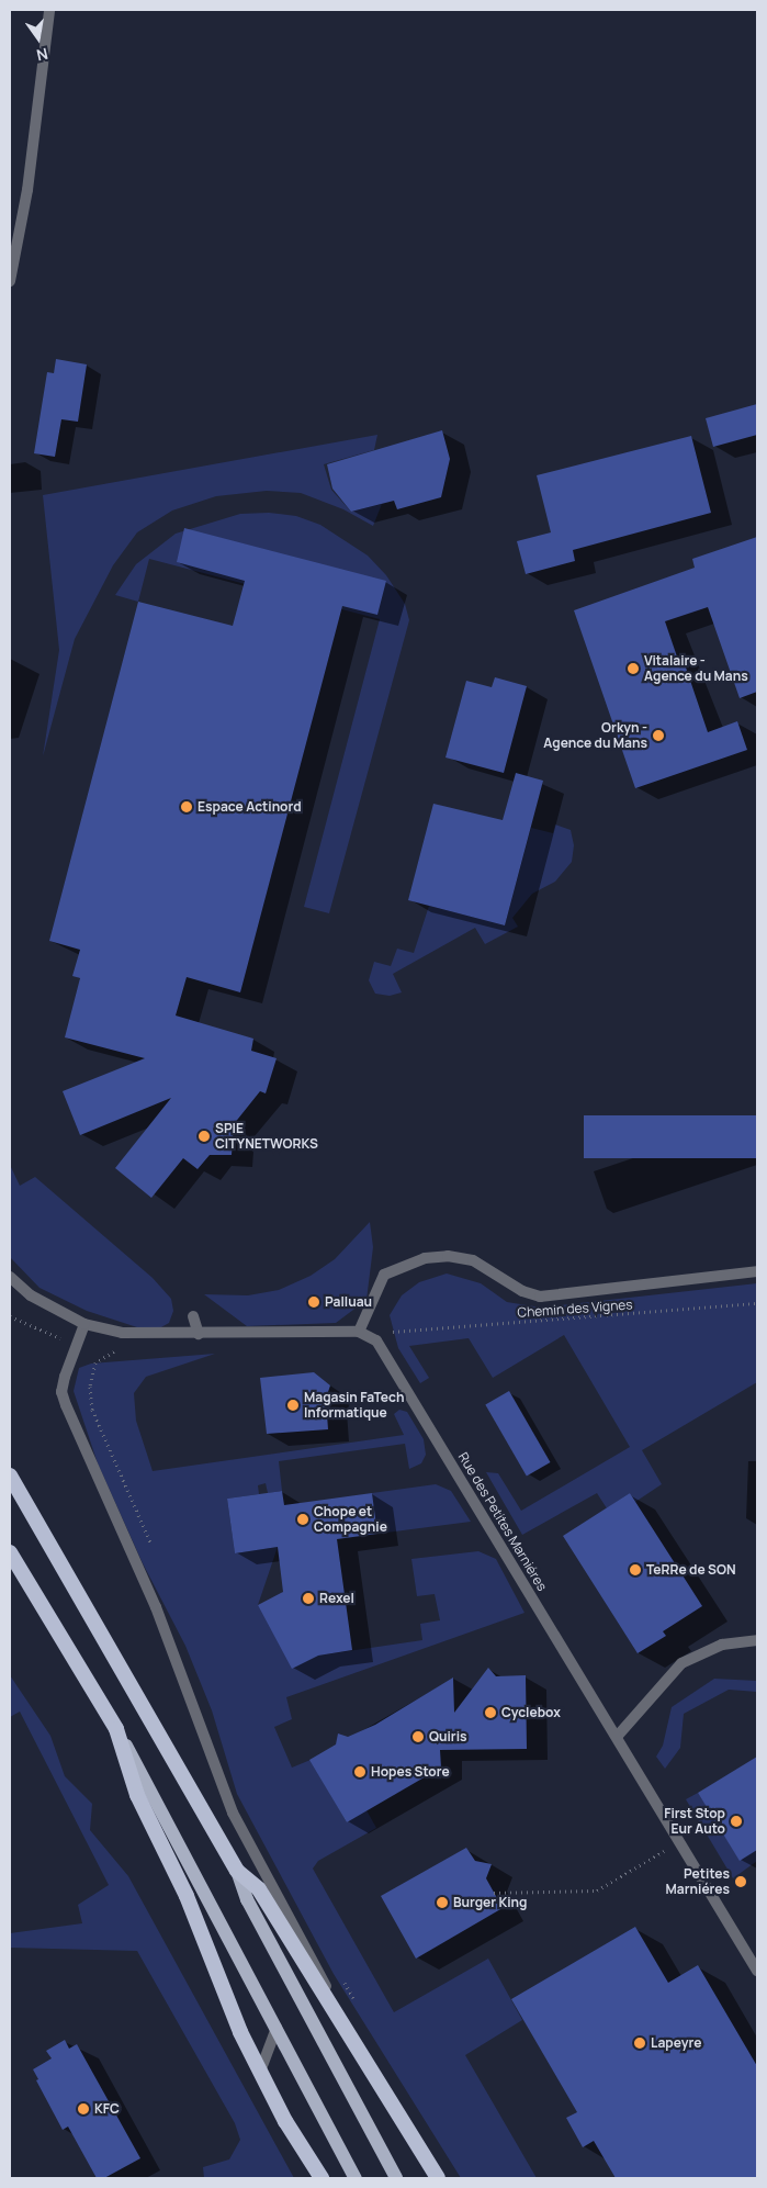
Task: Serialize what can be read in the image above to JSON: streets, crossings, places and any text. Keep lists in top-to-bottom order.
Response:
{
  "streets": {
    "street": ["Rue des Petites Marniéres"],
    "path": ["Chemin des Vignes"]
  },
  "places": [
    "Vitalaire - Agence du Mans",
    "Orkyn - Agence du Mans",
    "Espace Actinord",
    "SPIE CITYNETWORKS",
    "Palluau",
    "Magasin FaTech Informatique",
    "Chope et Compagnie",
    "TeRRe de SON",
    "Rexel",
    "Cyclebox",
    "Quiris",
    "Hopes Store",
    "First Stop Eur Auto",
    "Petites Marniéres",
    "Burger King",
    "Lapeyre",
    "KFC"
  ],
  "north": "bottom"
}
